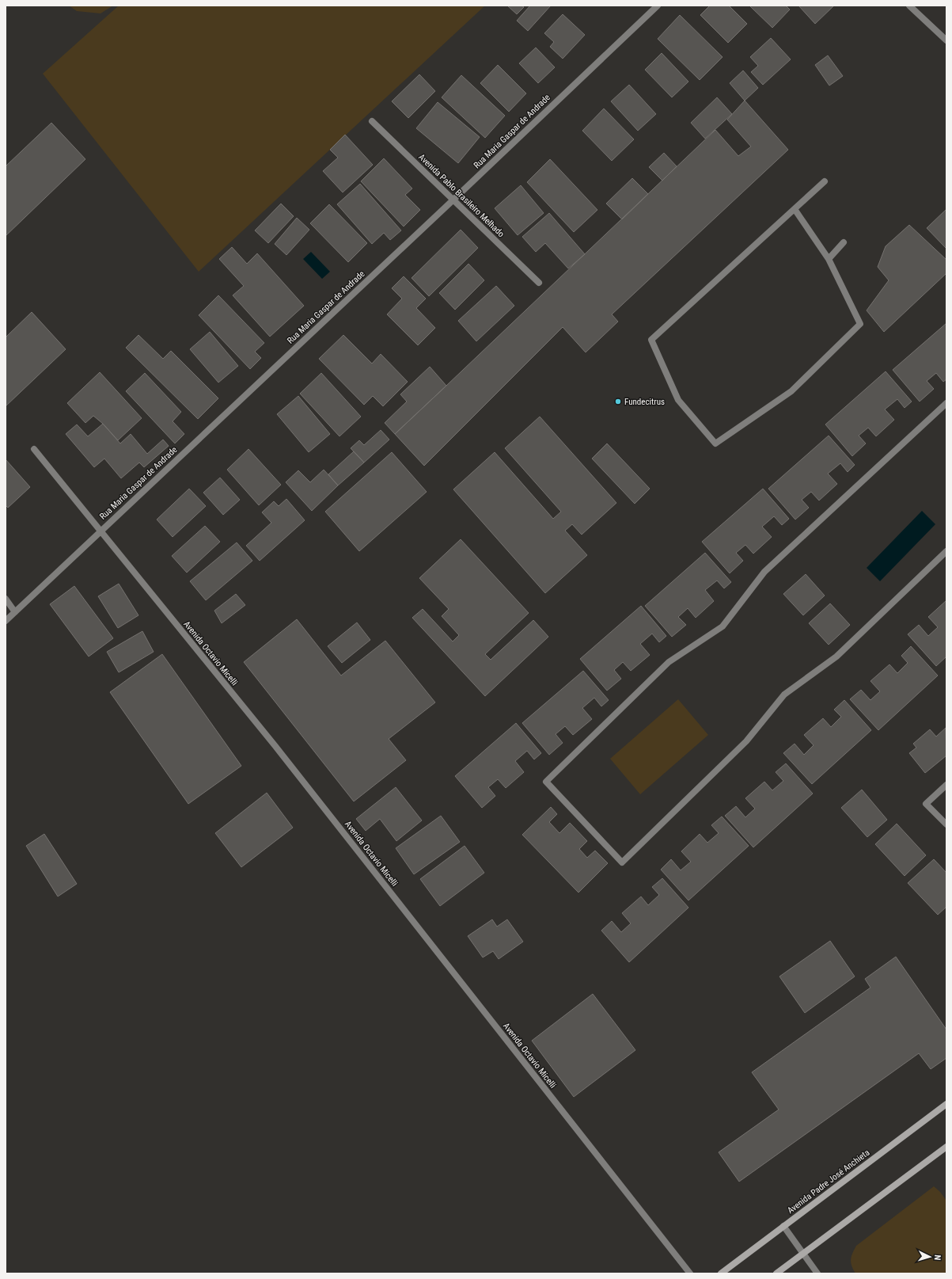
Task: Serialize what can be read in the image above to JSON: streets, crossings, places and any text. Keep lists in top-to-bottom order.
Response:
{
  "streets": {
    "main road": ["Avenida Padre José Anchieta"],
    "street": ["Rua Maria Gaspar de Andrade", "Avenida Pablo Brasileiro Melhado", "Avenida Octavio Micelli"]
  },
  "crossings": [
    ["Rua Maria Gaspar de Andrade", "Avenida Pablo Brasileiro Melhado"],
    ["Rua Maria Gaspar de Andrade", "Avenida Octavio Micelli"]
  ],
  "places": ["Fundecitrus"],
  "north": "right"
}
